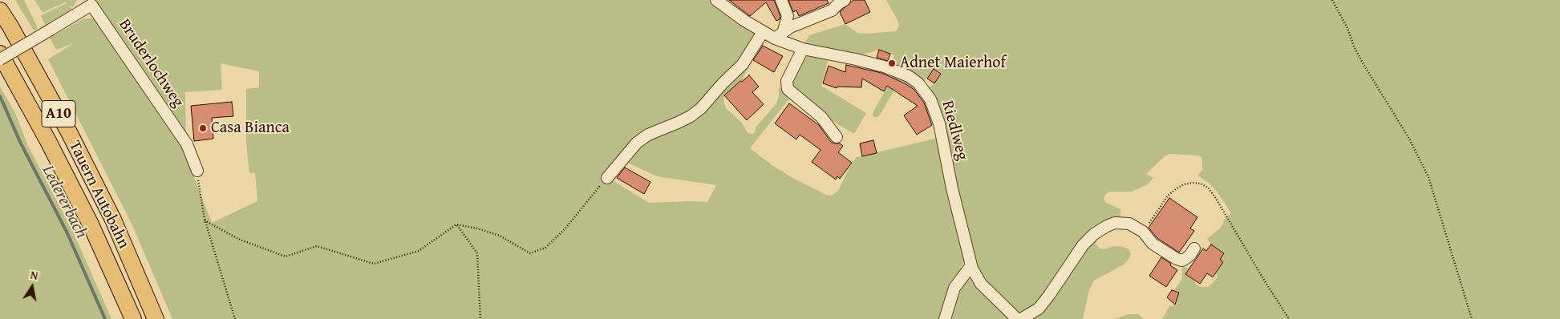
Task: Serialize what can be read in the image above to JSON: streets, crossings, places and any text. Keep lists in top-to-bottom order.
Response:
{
  "streets": {
    "highway": ["A10", "Tauern Autobahn"],
    "street": ["Bruderlochweg", "Riedlweg"]
  },
  "water": ["Ledererbach"],
  "places": ["Adnet Maierhof", "Casa Bianca"],
  "north": "top"
}
